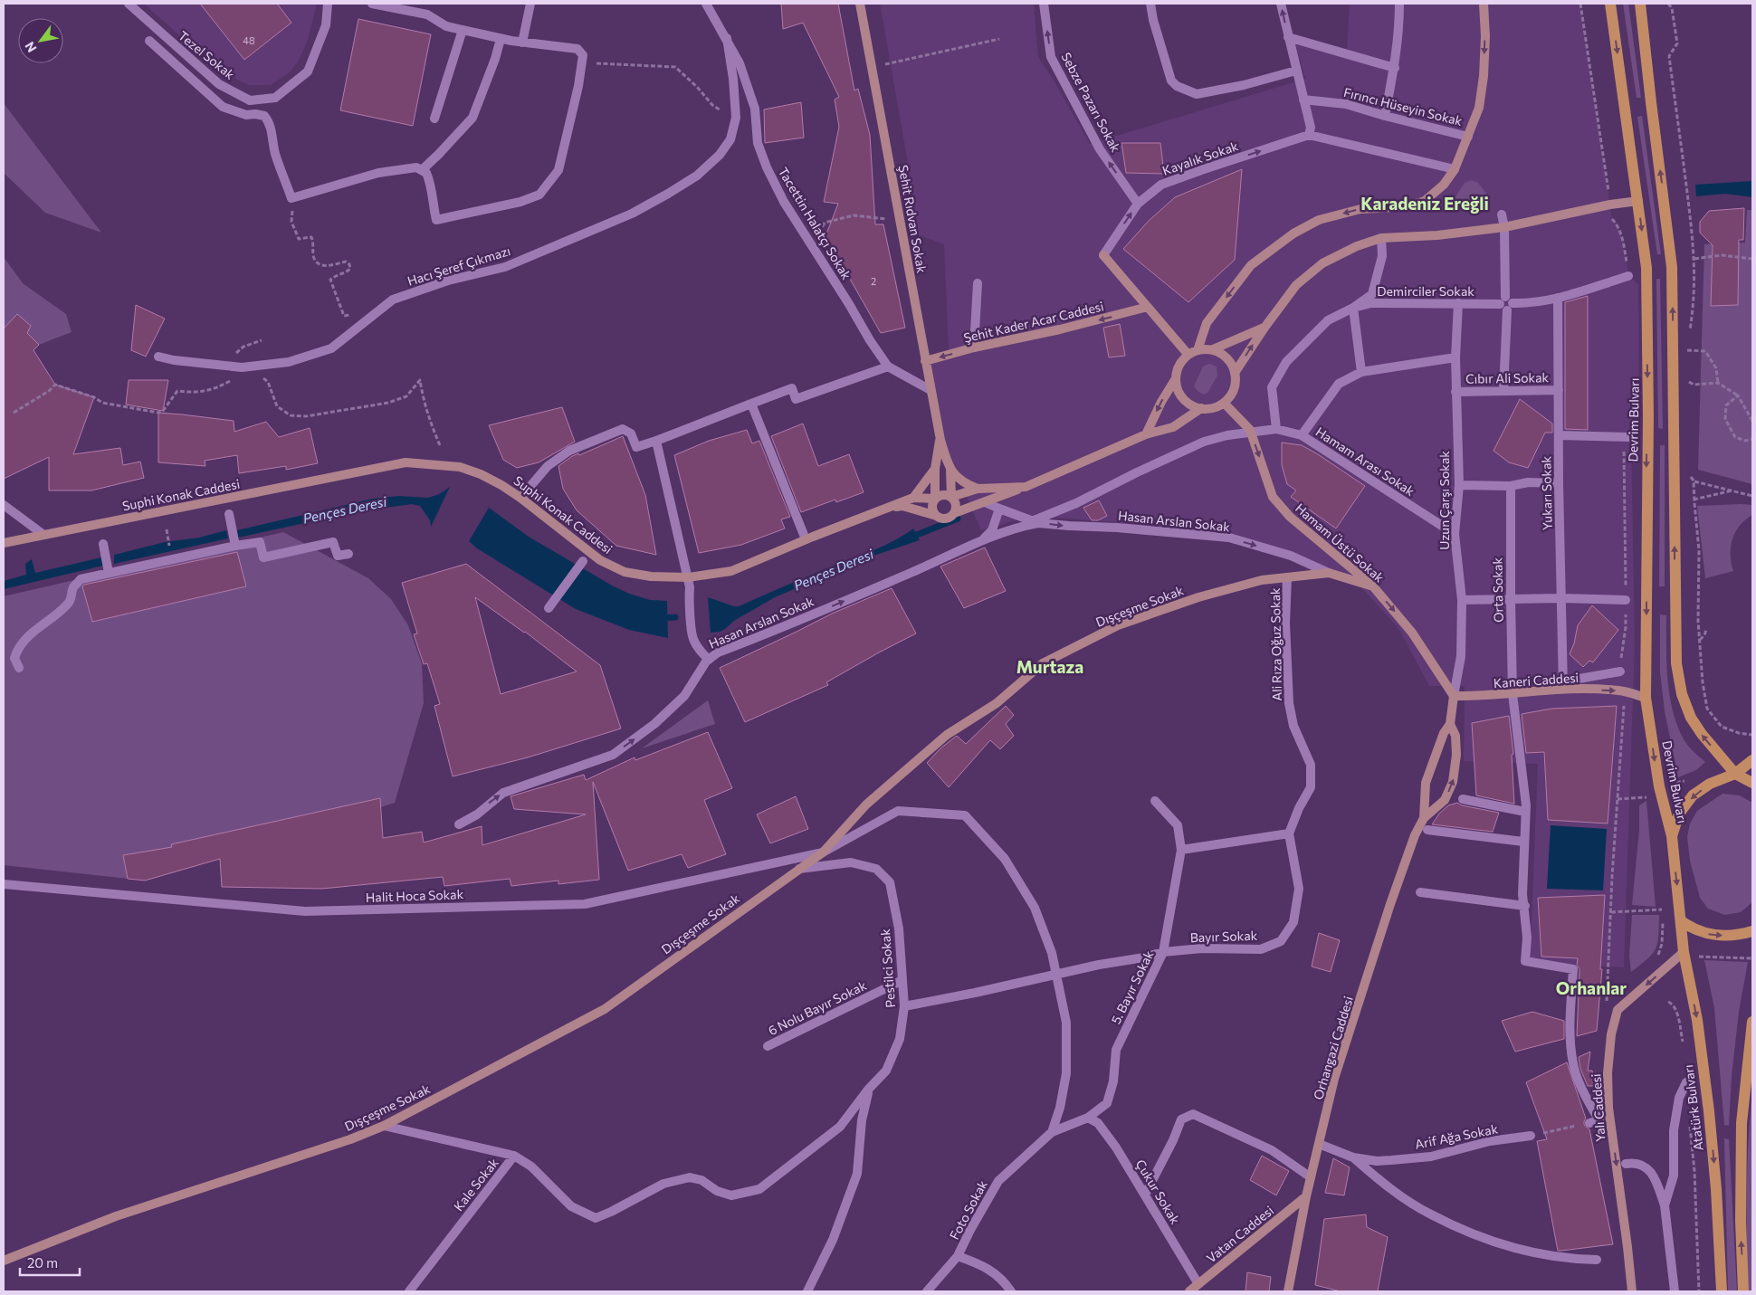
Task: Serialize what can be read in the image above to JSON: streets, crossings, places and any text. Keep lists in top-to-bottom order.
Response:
{
  "streets": {
    "main road": ["Devrim Bulvarı", "Atatürk Bulvarı"],
    "street": [
      "Tezel Sokak",
      "Sebze Pazarı Sokak",
      "Fırıncı Hüseyin Sokak",
      "Kayalık Sokak",
      "Şehit Rıdvan Sokak",
      "Tacettin Halatçı Sokak",
      "Hacı Şeref Çıkmazı",
      "Demirciler Sokak",
      "Şehit Kader Acar Caddesi",
      "Cıbır Ali Sokak",
      "Hamam Arası Sokak",
      "Yukarı Sokak",
      "Suphi Konak Caddesi",
      "Uzun Çarşı Sokak",
      "Hasan Arslan Sokak",
      "Hamam Üstü Sokak",
      "Orta Sokak",
      "Dışçeşme Sokak",
      "Ali Rıza Oğuz Sokak",
      "Kaneri Caddesi",
      "Halit Hoca Sokak",
      "Bayır Sokak",
      "Pestilci Sokak",
      "5. Bayır Sokak",
      "6 Nolu Bayır Sokak",
      "Orhangazi Caddesi",
      "Yalı Caddesi",
      "Arif Ağa Sokak",
      "Kale Sokak",
      "Çukur Sokak",
      "Foto Sokak",
      "Vatan Caddesi"
    ]
  },
  "crossings": [
    ["Sebze Pazarı Sokak", "Kayalık Sokak"],
    ["Kayalık Sokak", "Şehit Kader Acar Caddesi"],
    ["Şehit Rıdvan Sokak", "Tacettin Halatçı Sokak"],
    ["Şehit Rıdvan Sokak", "Şehit Kader Acar Caddesi"],
    ["Şehit Rıdvan Sokak", "Suphi Konak Caddesi"],
    ["Tacettin Halatçı Sokak", "Hacı Şeref Çıkmazı"],
    ["Demirciler Sokak", "Hamam Arası Sokak"],
    ["Demirciler Sokak", "Yukarı Sokak"],
    ["Demirciler Sokak", "Uzun Çarşı Sokak"],
    ["Cıbır Ali Sokak", "Yukarı Sokak"],
    ["Cıbır Ali Sokak", "Uzun Çarşı Sokak"],
    ["Devrim Bulvarı", "Kaneri Caddesi"],
    ["Devrim Bulvarı", "Atatürk Bulvarı"],
    ["Hamam Arası Sokak", "Uzun Çarşı Sokak"],
    ["Hamam Arası Sokak", "Hasan Arslan Sokak"],
    ["Hamam Arası Sokak", "Hamam Üstü Sokak"],
    ["Yukarı Sokak", "Kaneri Caddesi"],
    ["Suphi Konak Caddesi", "Hasan Arslan Sokak"],
    ["Suphi Konak Caddesi", "Hamam Üstü Sokak"],
    ["Uzun Çarşı Sokak", "Hamam Üstü Sokak"],
    ["Uzun Çarşı Sokak", "Kaneri Caddesi"],
    ["Uzun Çarşı Sokak", "Orhangazi Caddesi"],
    ["Hasan Arslan Sokak", "Dışçeşme Sokak"],
    ["Hamam Üstü Sokak", "Dışçeşme Sokak"],
    ["Hamam Üstü Sokak", "Kaneri Caddesi"],
    ["Hamam Üstü Sokak", "Orhangazi Caddesi"],
    ["Orta Sokak", "Kaneri Caddesi"],
    ["Dışçeşme Sokak", "Ali Rıza Oğuz Sokak"],
    ["Dışçeşme Sokak", "Halit Hoca Sokak"],
    ["Dışçeşme Sokak", "Pestilci Sokak"],
    ["Dışçeşme Sokak", "Kale Sokak"],
    ["Ali Rıza Oğuz Sokak", "Bayır Sokak"],
    ["Kaneri Caddesi", "Orhangazi Caddesi"],
    ["Halit Hoca Sokak", "Bayır Sokak"],
    ["Halit Hoca Sokak", "Foto Sokak"],
    ["Bayır Sokak", "Pestilci Sokak"],
    ["Bayır Sokak", "5. Bayır Sokak"],
    ["Pestilci Sokak", "6 Nolu Bayır Sokak"],
    ["Pestilci Sokak", "Kale Sokak"],
    ["5. Bayır Sokak", "Çukur Sokak"],
    ["Orhangazi Caddesi", "Arif Ağa Sokak"],
    ["Orhangazi Caddesi", "Vatan Caddesi"],
    ["Yalı Caddesi", "Atatürk Bulvarı"],
    ["Çukur Sokak", "Vatan Caddesi"]
  ],
  "one_way": [
    "Sebze Pazarı Sokak",
    "Şehit Kader Acar Caddesi",
    "Hasan Arslan Sokak",
    "Hamam Üstü Sokak"
  ],
  "districts": ["Karadeniz Ereğli", "Murtaza", "Orhanlar"],
  "water": ["Pençes Deresi"],
  "house_numbers": ["48", "2"],
  "scale_bar": "20 m",
  "north": "bottom left"
}
